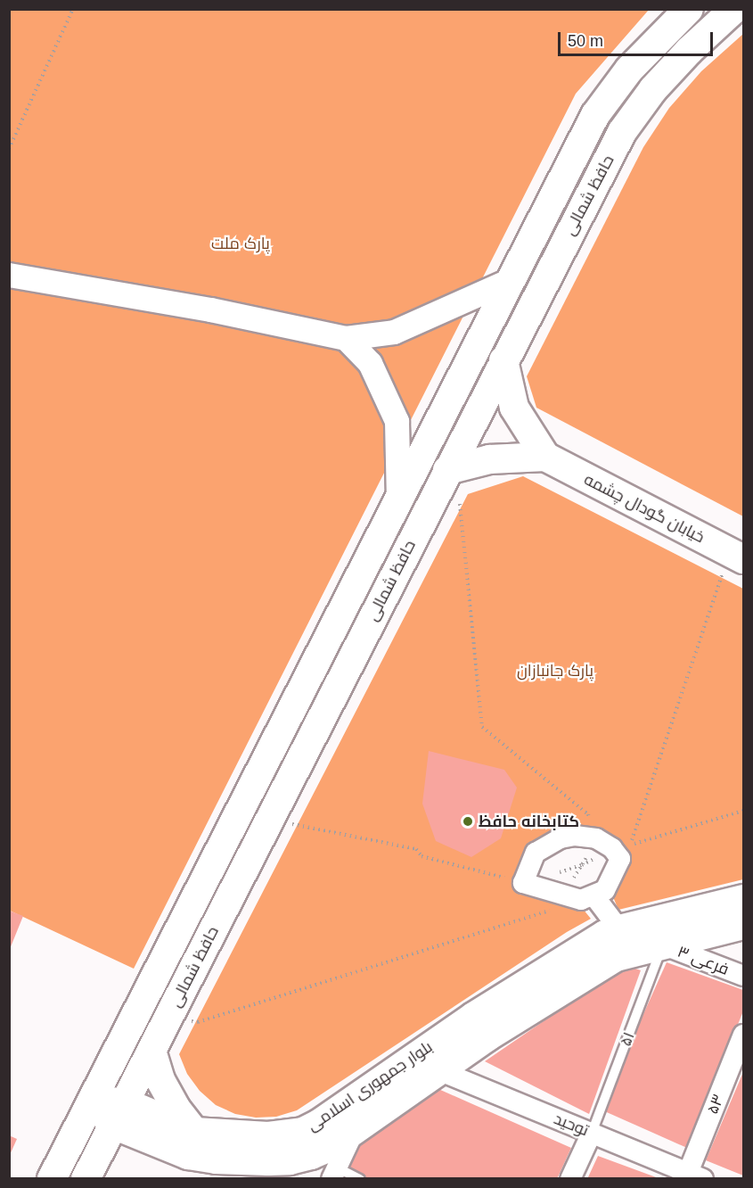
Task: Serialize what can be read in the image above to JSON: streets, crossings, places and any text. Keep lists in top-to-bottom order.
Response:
{
  "streets": {
    "main road": ["حافظ شمالی", "خیابان گودال چشمه", "بلوار جمهوری اسلامی"],
    "street": ["فرعی ۳", "۵۳", "توحید"],
    "lane": ["۵۱"]
  },
  "crossings": [
    ["حافظ شمالی", "بلوار جمهوری اسلامی"],
    ["فرعی ۳", "۵۱"],
    ["فرعی ۳", "بلوار جمهوری اسلامی"],
    ["۵۱", "بلوار جمهوری اسلامی"],
    ["۵۱", "توحید"],
    ["بلوار جمهوری اسلامی", "توحید"],
    ["۵۳", "توحید"]
  ],
  "parks": ["پارک ملت", "پارک جانبازان"],
  "places": ["کتابخانه حافظ"],
  "scale_bar": "50 m"
}
